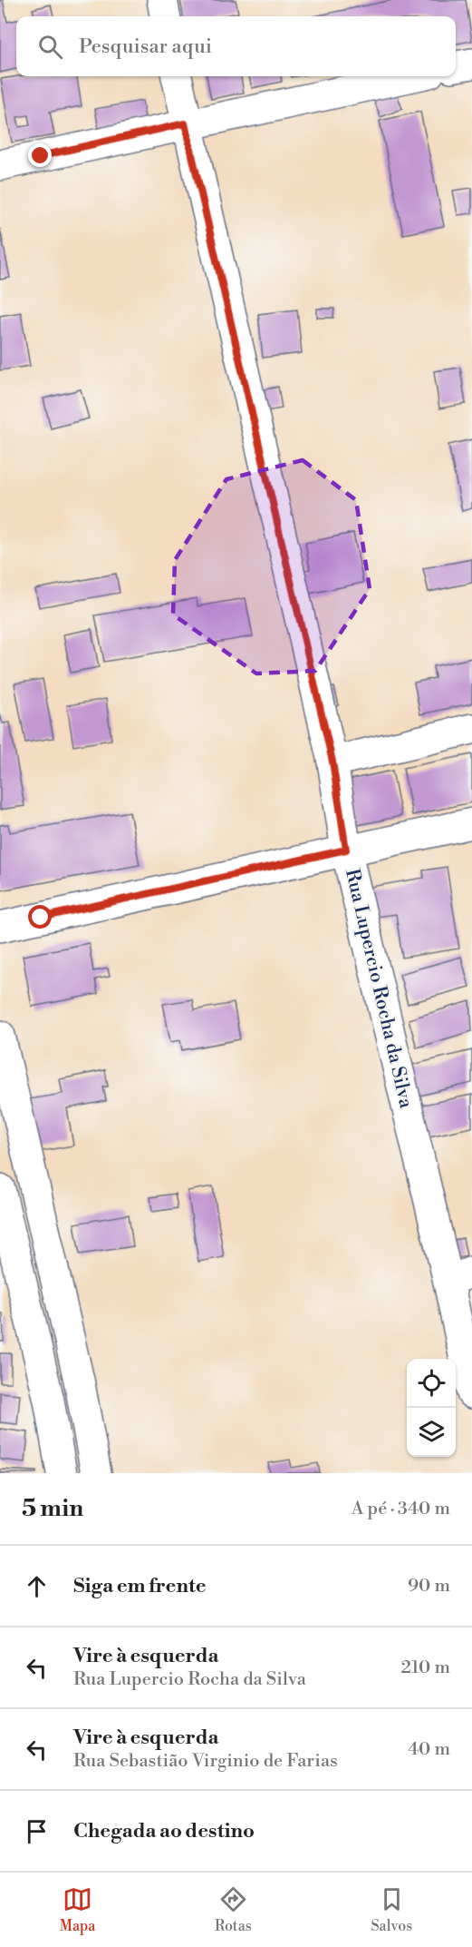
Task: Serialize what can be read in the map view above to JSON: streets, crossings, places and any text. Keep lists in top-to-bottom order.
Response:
{
  "streets": {
    "street": ["Rua Lupercio Rocha da Silva"]
  },
  "page": {
    "search": "Pesquisar aqui",
    "heading": ["5 min", "A pé · 340 m"],
    "list": [
      ["Siga em frente", "90 m"],
      ["Vire à esquerda", "Rua Lupercio Rocha da Silva", "210 m"],
      ["Vire à esquerda", "Rua Sebastião Virginio de Farias", "40 m"],
      "Chegada ao destino"
    ],
    "nav": ["Mapa", "Rotas", "Salvos"]
  }
}
